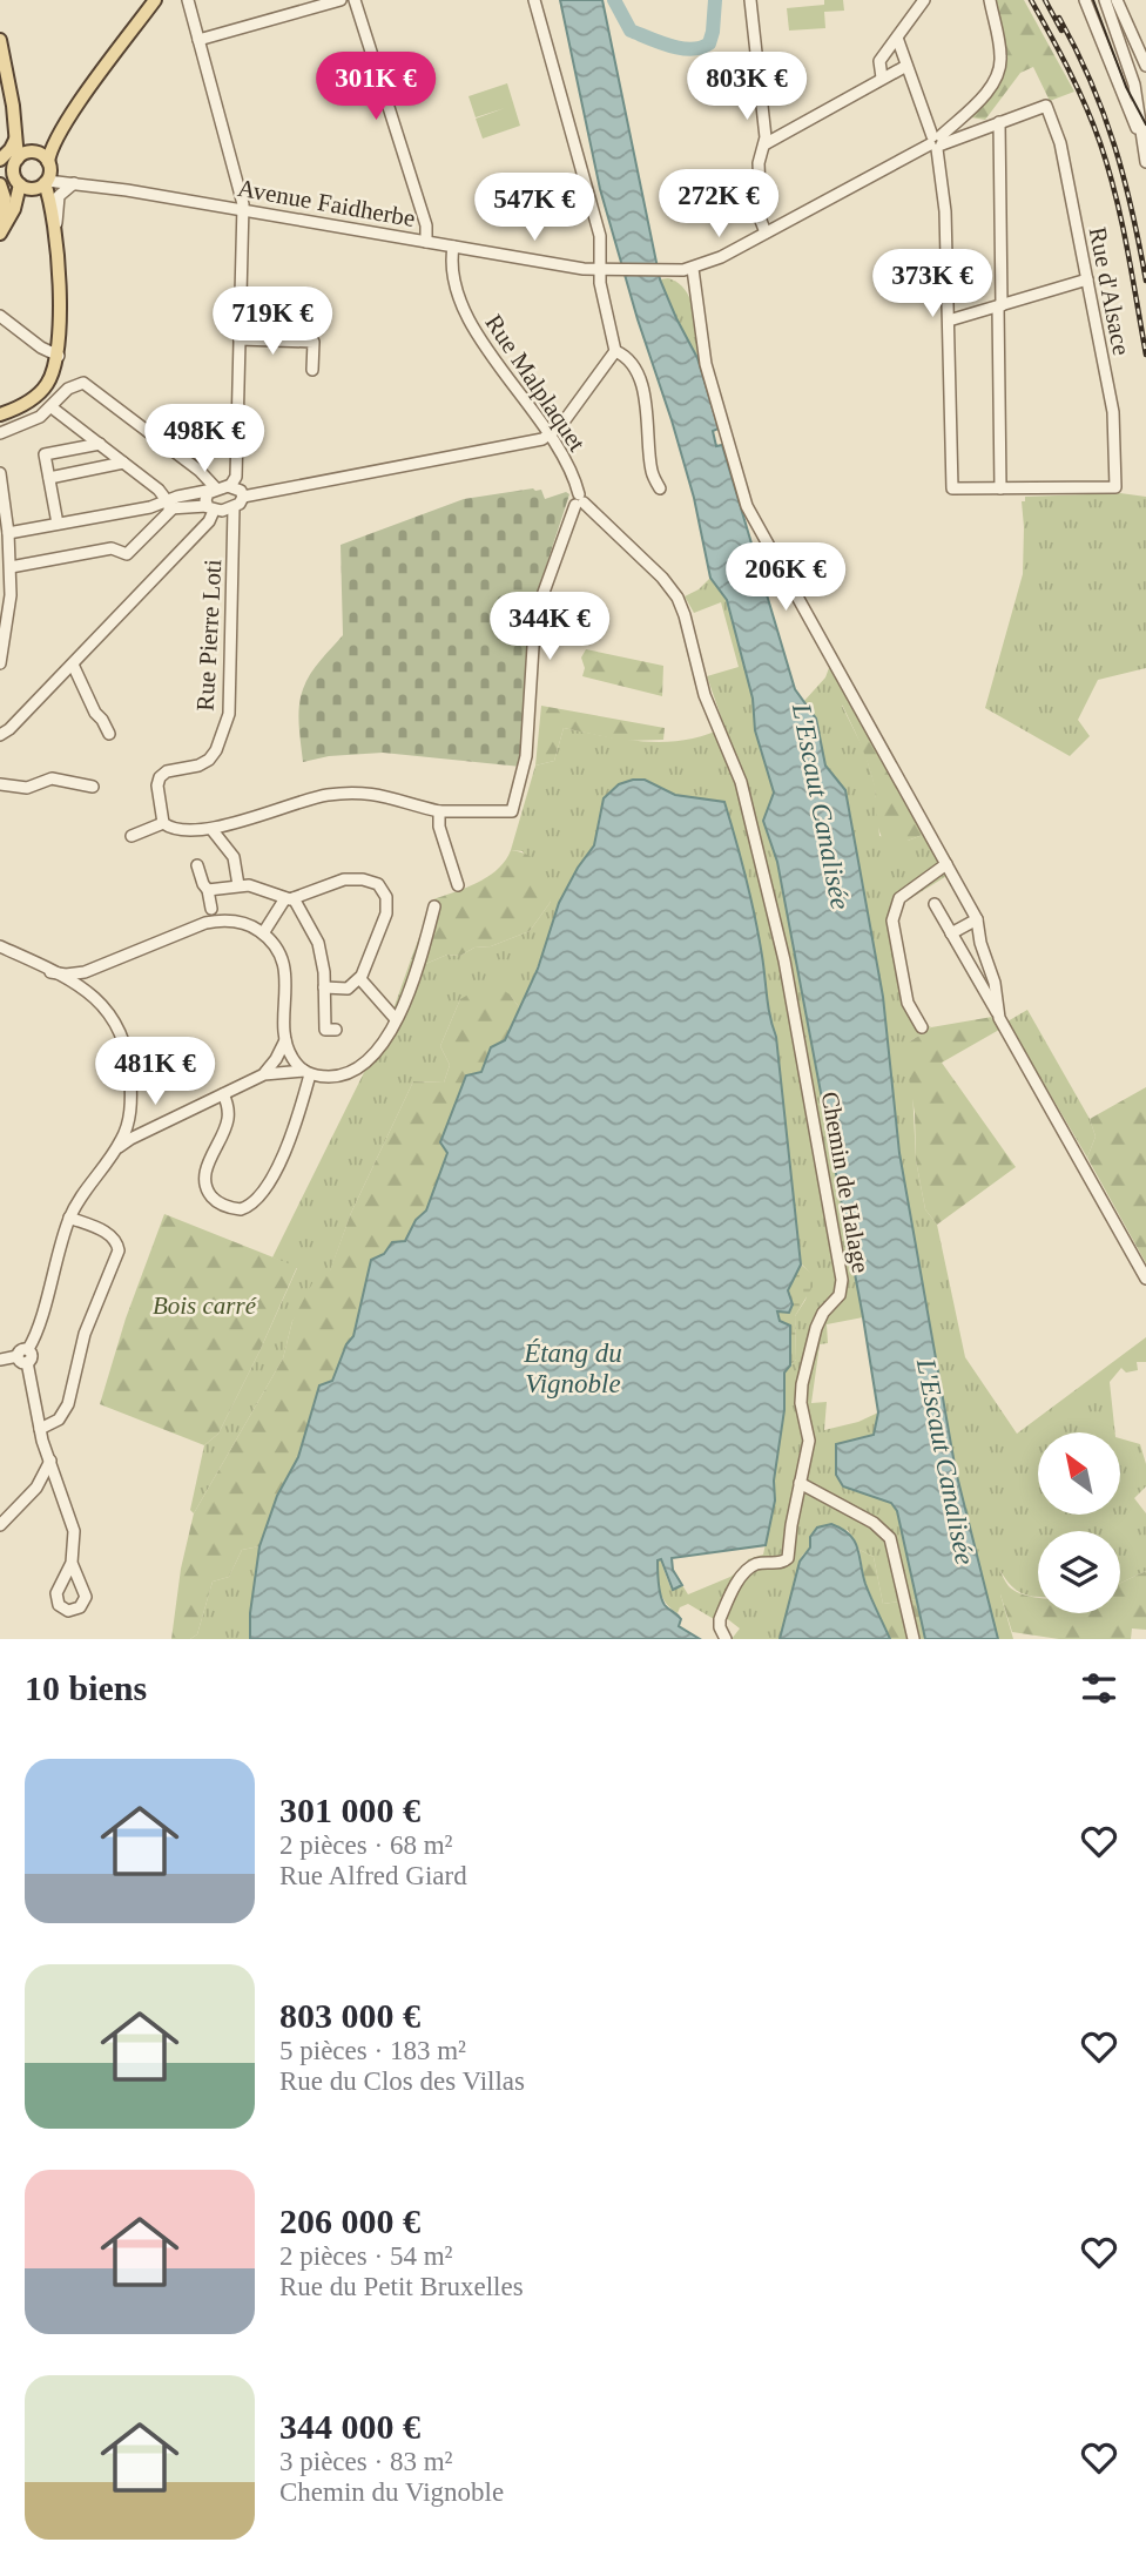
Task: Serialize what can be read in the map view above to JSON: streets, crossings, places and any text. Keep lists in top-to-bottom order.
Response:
{
  "streets": {
    "street": [
      "Avenue Faidherbe",
      "Rue d'Alsace",
      "Rue Malplaquet",
      "Rue Pierre Loti",
      "Chemin de Halage"
    ]
  },
  "crossings": [
    ["Avenue Faidherbe", "Rue Malplaquet"],
    ["Rue Malplaquet", "Chemin de Halage"]
  ],
  "water": ["L'Escaut Canalisée", "Étang du Vignoble"],
  "parks": ["Bois carré"],
  "north": "top left",
  "page": {
    "price": [
      "301K €",
      "803K €",
      "272K €",
      "547K €",
      "373K €",
      "719K €",
      "498K €",
      "206K €",
      "344K €",
      "481K €"
    ],
    "heading": "10 biens",
    "list": [
      {
        "name": "301 000 €",
        "note": "2 pièces · 68 m² · Rue Alfred Giard"
      },
      {
        "name": "803 000 €",
        "note": "5 pièces · 183 m² · Rue du Clos des Villas"
      },
      {
        "name": "206 000 €",
        "note": "2 pièces · 54 m² · Rue du Petit Bruxelles"
      },
      {
        "name": "344 000 €",
        "note": "3 pièces · 83 m² · Chemin du Vignoble"
      }
    ]
  }
}
